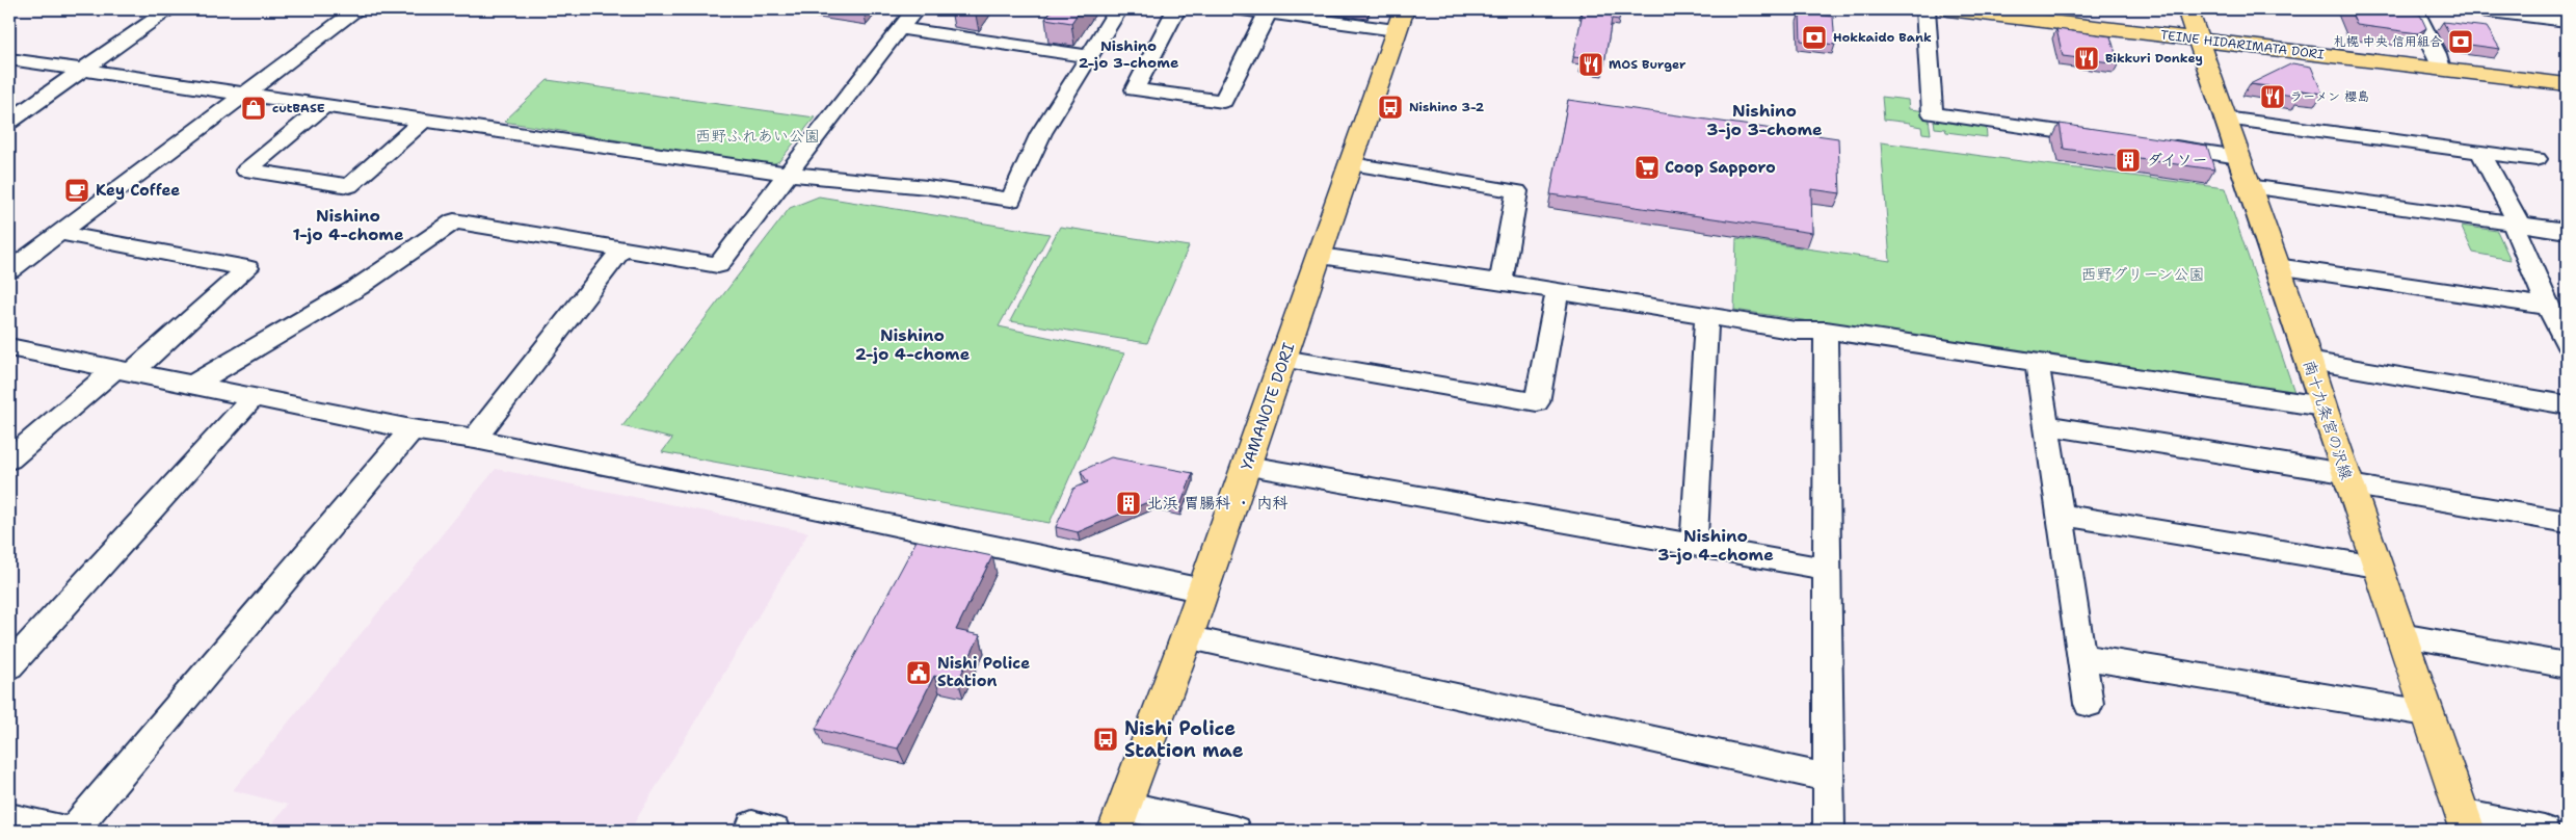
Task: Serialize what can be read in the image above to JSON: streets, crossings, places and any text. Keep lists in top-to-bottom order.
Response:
{
  "streets": {
    "main road": ["TEINE HIDARIMATA DORI", "YAMANOTE DORI", "南十九条宮の沢線"]
  },
  "crossings": [
    ["TEINE HIDARIMATA DORI", "南十九条宮の沢線"]
  ],
  "districts": [
    "Nishino 2-jo 3-chome",
    "Nishino 3-jo 3-chome",
    "Nishino 1-jo 4-chome",
    "Nishino 2-jo 4-chome",
    "Nishino 3-jo 4-chome"
  ],
  "parks": ["西野ふれあい公園", "西野グリーン公園"],
  "places": {
    "bank": ["Hokkaido Bank", "札幌 中央 信用組合"],
    "restaurant": ["Bikkuri Donkey", "MOS Burger", "ラーメン 櫻島"],
    "bus stop": ["Nishino 3-2", "Nishi Police Station mae"],
    "shop": ["cutBASE"],
    "building": ["ダイソー", "北浜 胃腸科 ・ 内科"],
    "supermarket": ["Coop Sapporo"],
    "cafe": ["Key Coffee"],
    "public building": ["Nishi Police Station"]
  }
}
